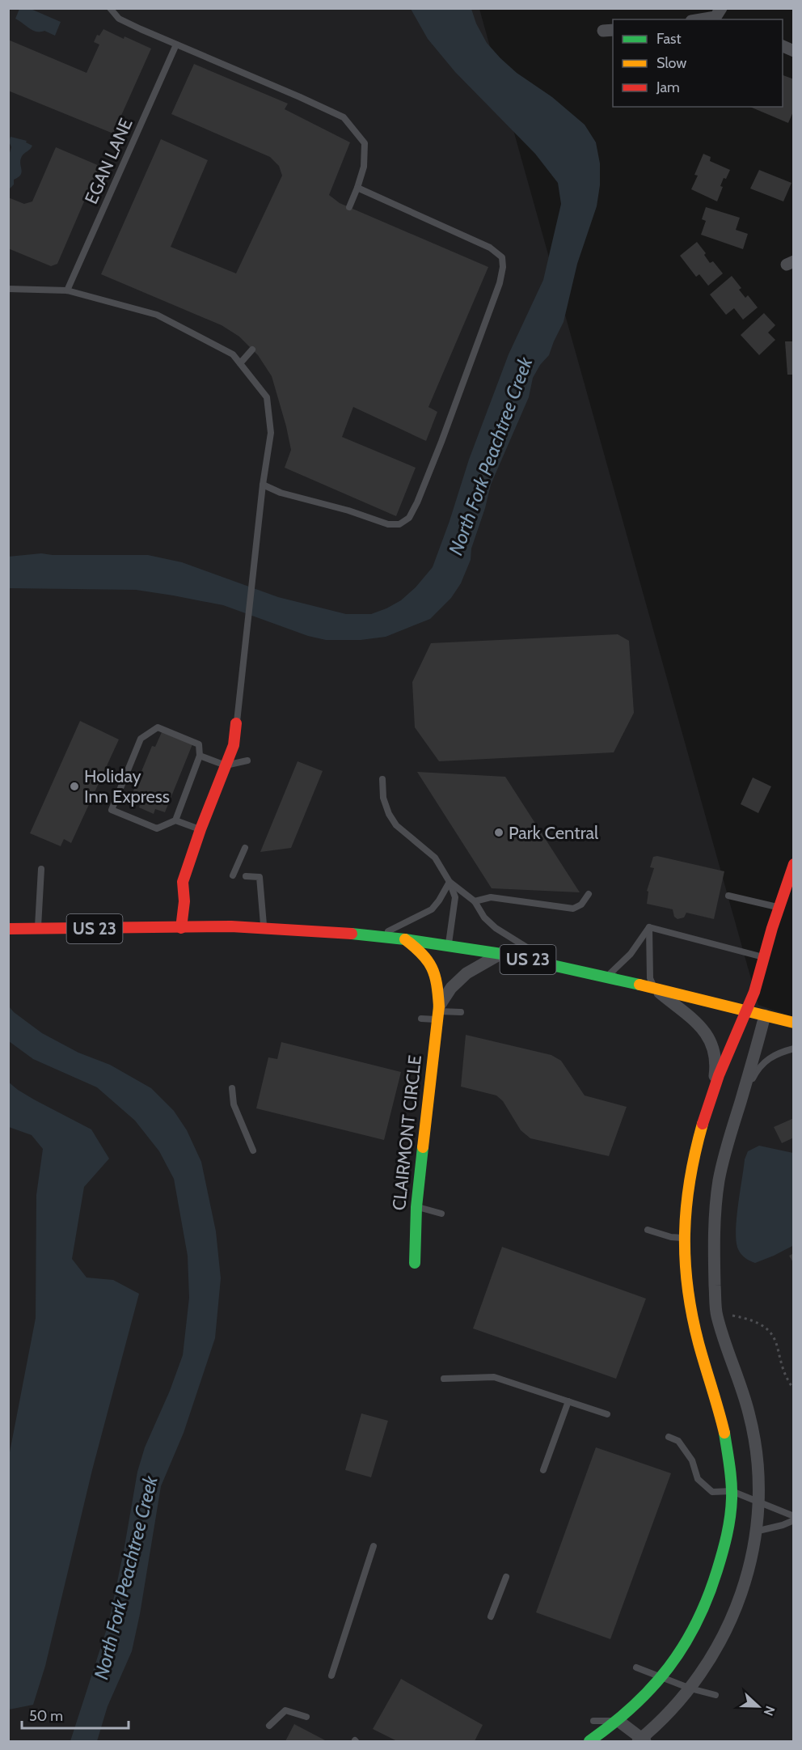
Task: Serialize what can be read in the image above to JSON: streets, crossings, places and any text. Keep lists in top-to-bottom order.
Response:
{
  "streets": {
    "street": ["US 23", "CLAIRMONT CIRCLE"],
    "lane": ["EGAN LANE"]
  },
  "crossings": [
    ["US 23", "CLAIRMONT CIRCLE"]
  ],
  "water": ["North Fork Peachtree Creek"],
  "places": ["Holiday Inn Express", "Park Central"],
  "legend": ["Fast", "Slow", "Jam"],
  "scale_bar": "50 m",
  "north": "right"
}
